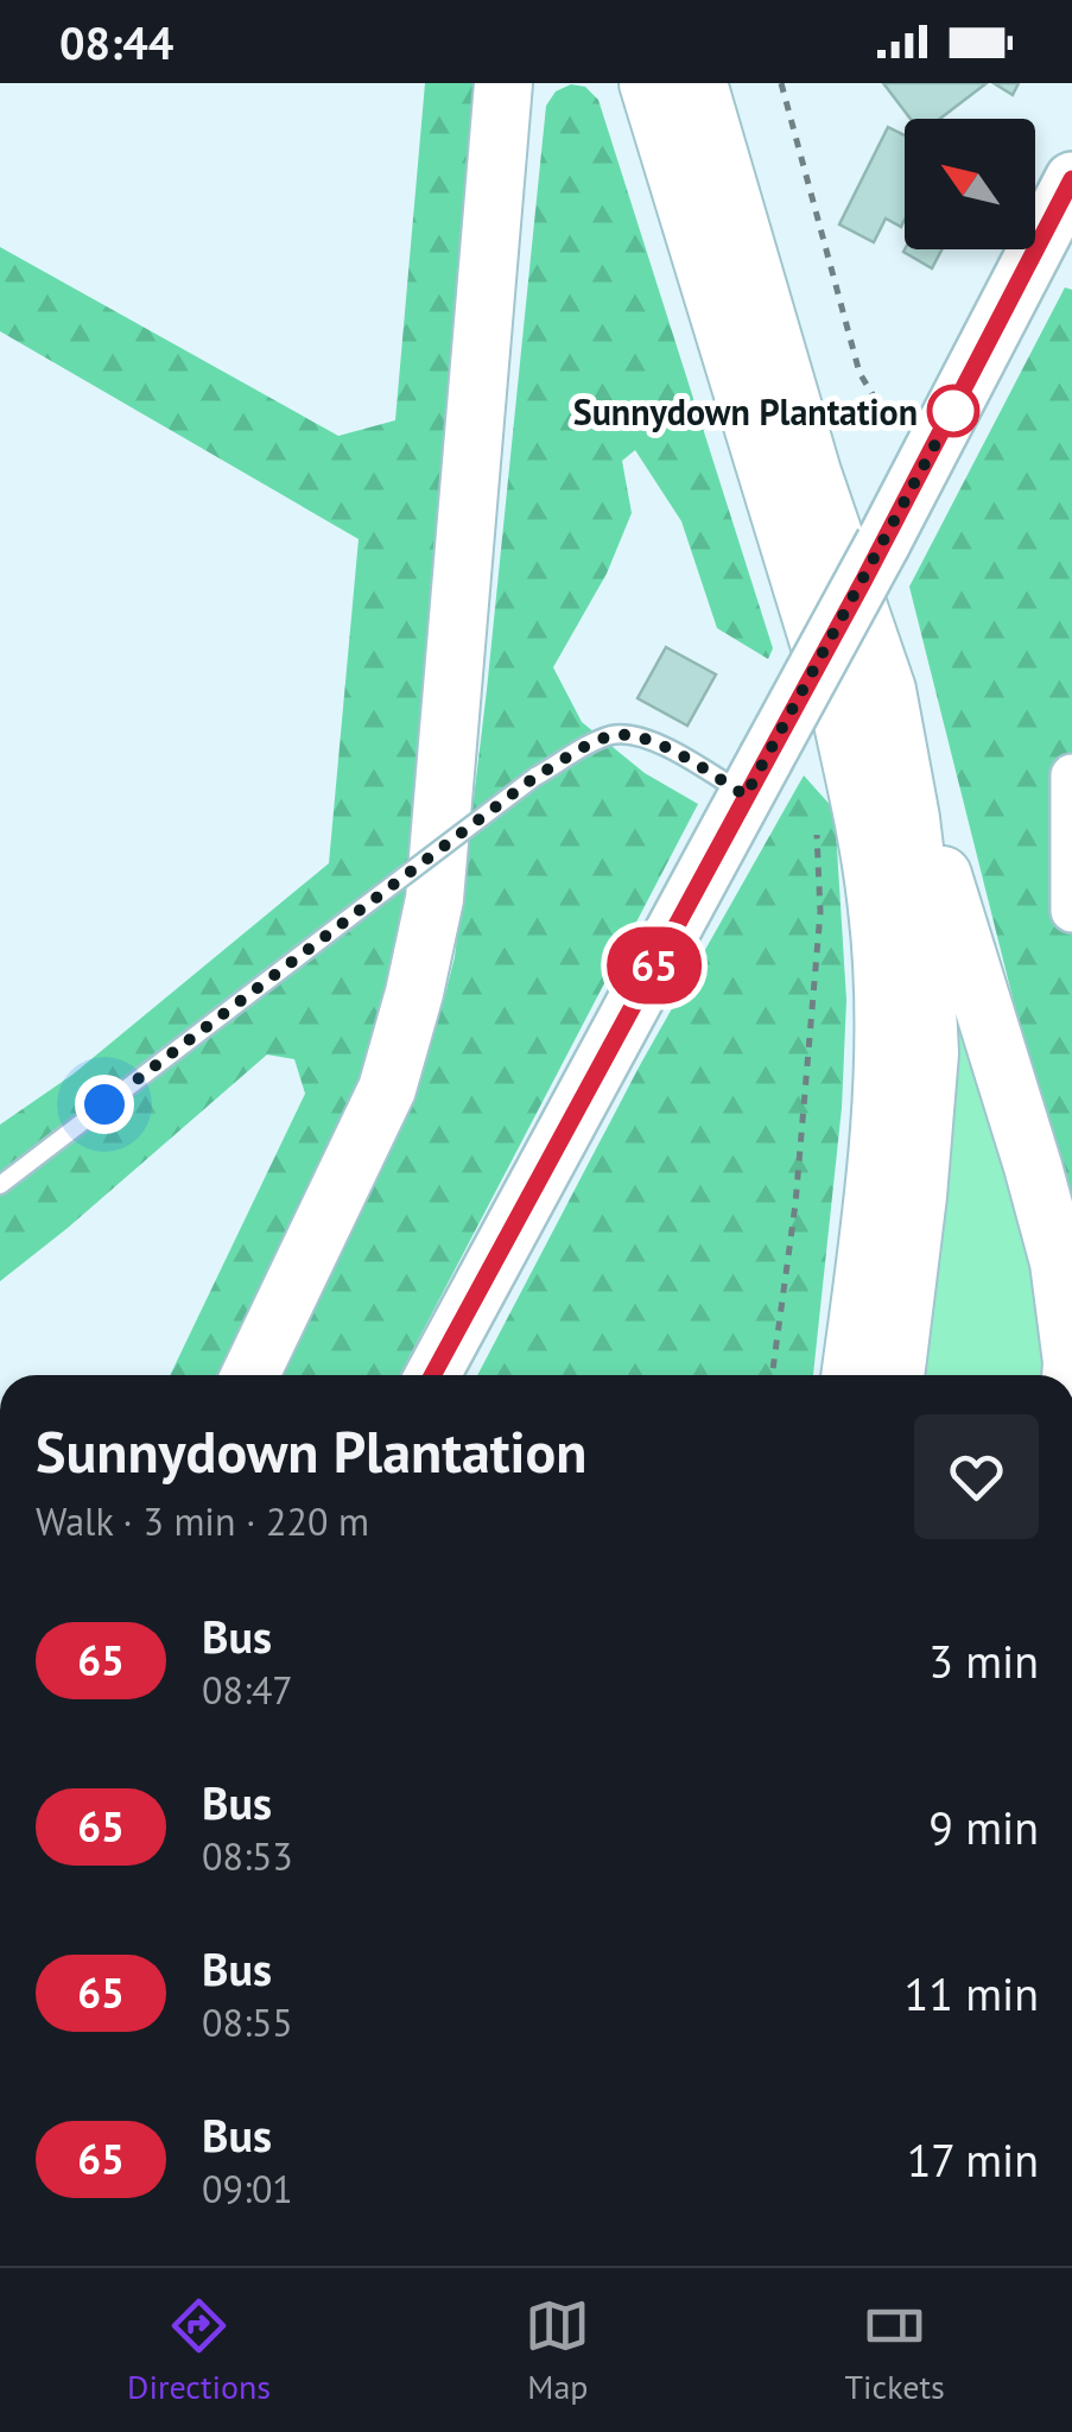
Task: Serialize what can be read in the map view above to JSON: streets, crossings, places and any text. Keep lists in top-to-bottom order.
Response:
{
  "places": ["Sunnydown Plantation"],
  "lines": ["bus line 65"],
  "north": "top left",
  "page": {
    "status": "08:44",
    "on_map": "65",
    "heading": ["Sunnydown Plantation", "Walk · 3 min · 220 m"],
    "list": [
      {
        "mark": "65",
        "name": "Bus",
        "note": "08:47",
        "value": "3 min"
      },
      {
        "mark": "65",
        "name": "Bus",
        "note": "08:53",
        "value": "9 min"
      },
      {
        "mark": "65",
        "name": "Bus",
        "note": "08:55",
        "value": "11 min"
      },
      {
        "mark": "65",
        "name": "Bus",
        "note": "09:01",
        "value": "17 min"
      }
    ],
    "tabs": ["Directions", "Map", "Tickets"]
  }
}
